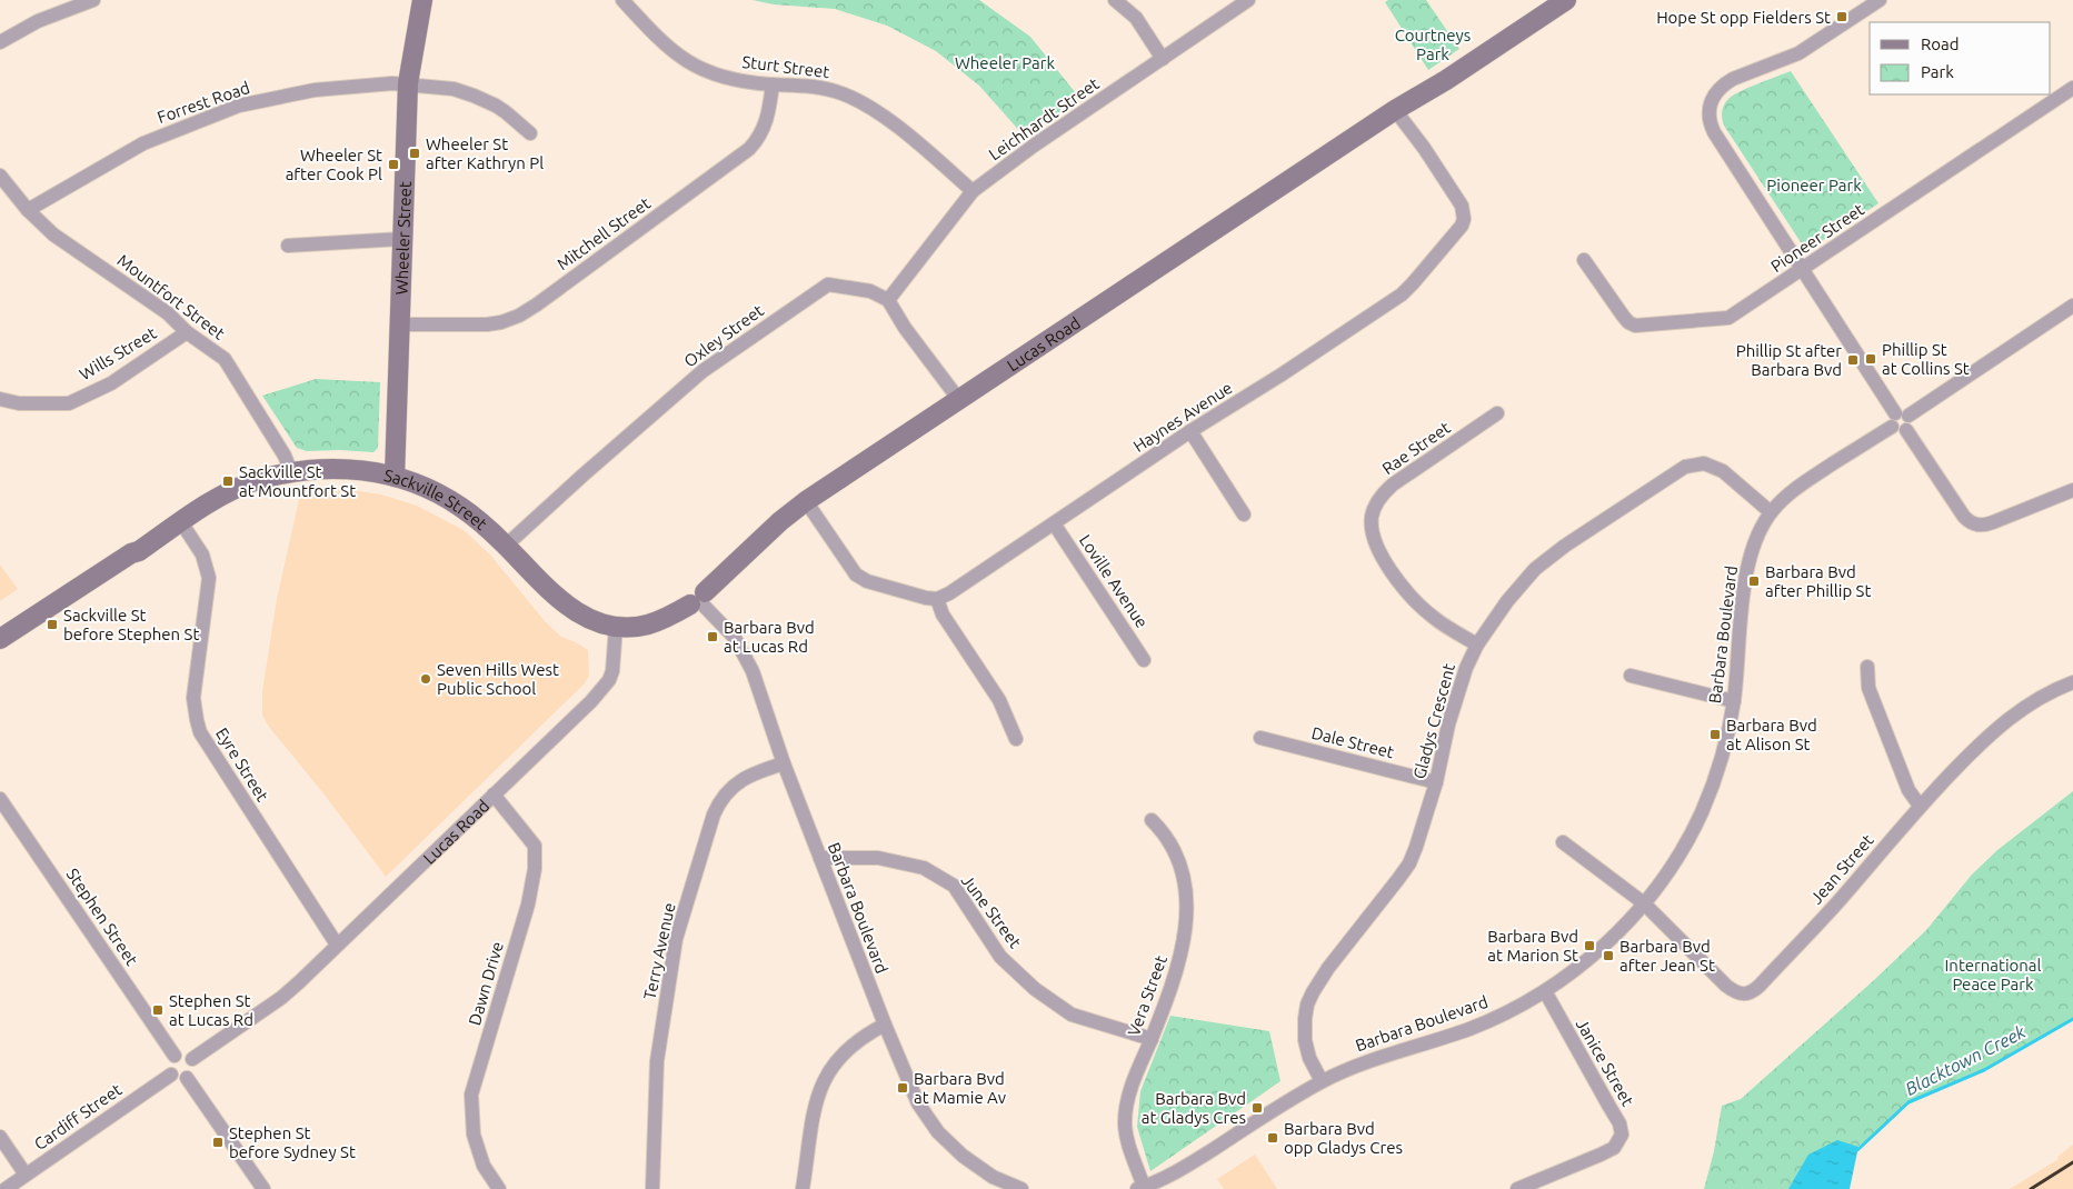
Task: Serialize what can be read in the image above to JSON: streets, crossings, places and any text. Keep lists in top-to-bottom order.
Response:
{
  "streets": {
    "street": [
      "Sturt Street",
      "Forrest Road",
      "Leichhardt Street",
      "Mitchell Street",
      "Wheeler Street",
      "Pioneer Street",
      "Mountfort Street",
      "Oxley Street",
      "Lucas Road",
      "Wills Street",
      "Haynes Avenue",
      "Rae Street",
      "Sackville Street",
      "Loville Avenue",
      "Barbara Boulevard",
      "Gladys Crescent",
      "Dale Street",
      "Eyre Street",
      "Jean Street",
      "June Street",
      "Stephen Street",
      "Terry Avenue",
      "Dawn Drive",
      "Vera Street",
      "Janice Street",
      "Cardiff Street"
    ]
  },
  "crossings": [
    ["Sturt Street", "Leichhardt Street"],
    ["Sturt Street", "Mitchell Street"],
    ["Forrest Road", "Wheeler Street"],
    ["Forrest Road", "Mountfort Street"],
    ["Leichhardt Street", "Oxley Street"],
    ["Mitchell Street", "Wheeler Street"],
    ["Wheeler Street", "Sackville Street"],
    ["Mountfort Street", "Wills Street"],
    ["Mountfort Street", "Sackville Street"],
    ["Oxley Street", "Sackville Street"],
    ["Lucas Road", "Haynes Avenue"],
    ["Lucas Road", "Sackville Street"],
    ["Lucas Road", "Barbara Boulevard"],
    ["Lucas Road", "Eyre Street"],
    ["Lucas Road", "Stephen Street"],
    ["Lucas Road", "Dawn Drive"],
    ["Lucas Road", "Cardiff Street"],
    ["Haynes Avenue", "Loville Avenue"],
    ["Rae Street", "Gladys Crescent"],
    ["Sackville Street", "Eyre Street"],
    ["Barbara Boulevard", "Gladys Crescent"],
    ["Barbara Boulevard", "Jean Street"],
    ["Barbara Boulevard", "June Street"],
    ["Barbara Boulevard", "Terry Avenue"],
    ["Barbara Boulevard", "Vera Street"],
    ["Barbara Boulevard", "Janice Street"],
    ["Gladys Crescent", "Dale Street"],
    ["June Street", "Vera Street"],
    ["Stephen Street", "Cardiff Street"]
  ],
  "water": ["Blacktown Creek"],
  "parks": [
    "Courtneys Park",
    "Wheeler Park",
    "Pioneer Park",
    "International Peace Park"
  ],
  "places": {
    "transit": [
      "Hope St opp Fielders St",
      "Wheeler St after Kathryn Pl",
      "Wheeler St after Cook Pl",
      "Phillip St at Collins St",
      "Phillip St after Barbara Bvd",
      "Sackville St at Mountfort St",
      "Barbara Bvd after Phillip St",
      "Sackville St before Stephen St",
      "Barbara Bvd at Lucas Rd",
      "Barbara Bvd at Alison St",
      "Barbara Bvd at Marion St",
      "Barbara Bvd after Jean St",
      "Stephen St at Lucas Rd",
      "Barbara Bvd at Mamie Av",
      "Barbara Bvd at Gladys Cres",
      "Barbara Bvd opp Gladys Cres",
      "Stephen St before Sydney St"
    ],
    "other": ["Seven Hills West Public School"]
  },
  "legend": ["Road", "Park"]
}
